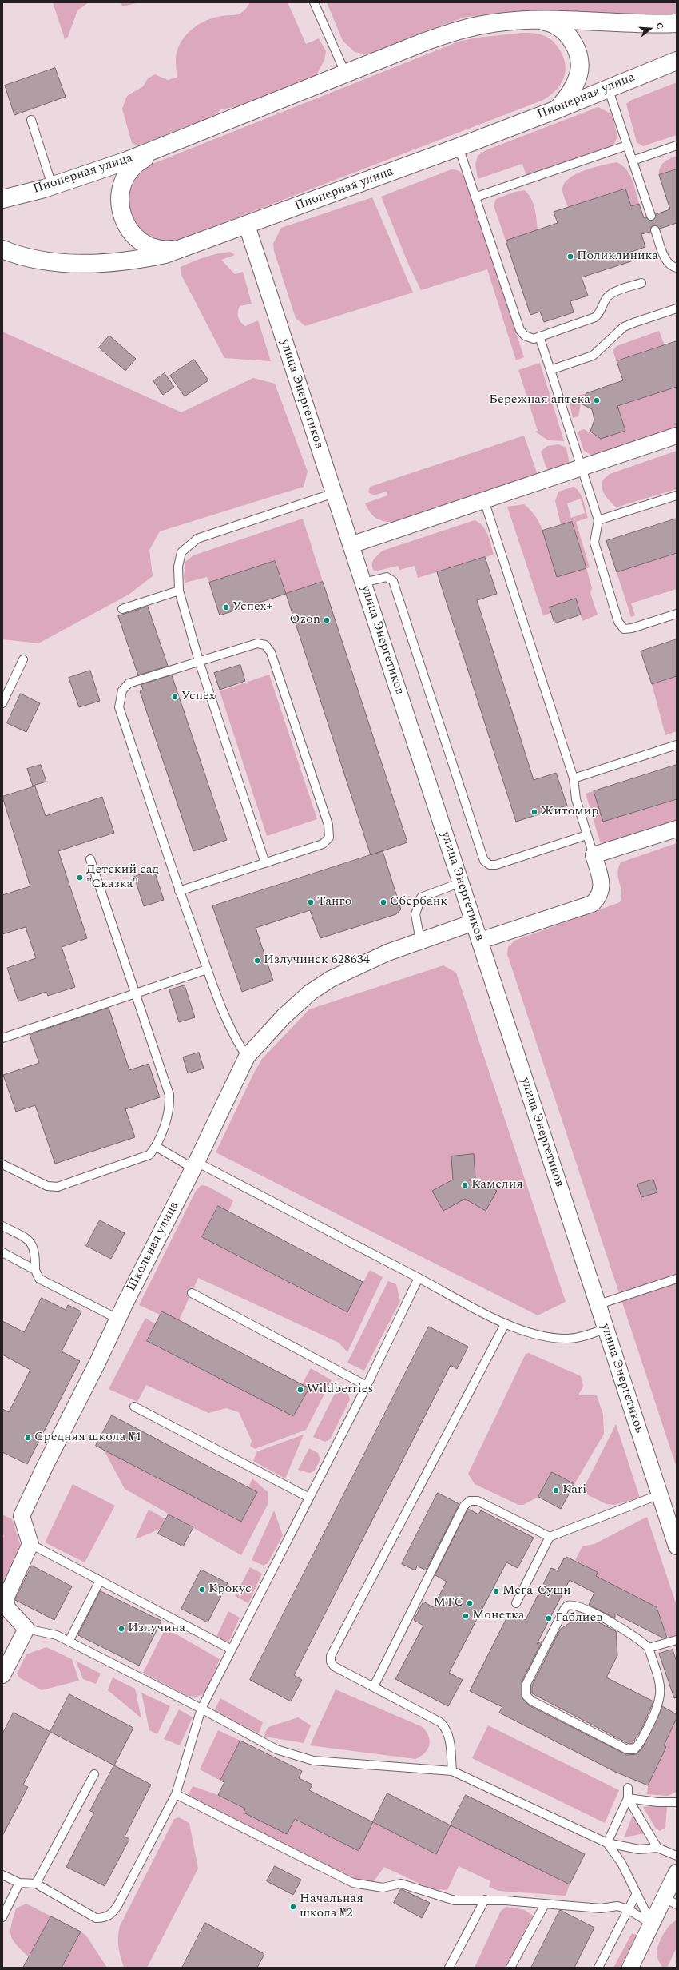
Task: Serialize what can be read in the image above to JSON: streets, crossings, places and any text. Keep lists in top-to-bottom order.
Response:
{
  "streets": {
    "street": ["Пионерная улица", "улица Энергетиков", "Школьная улица"]
  },
  "crossings": [
    ["Пионерная улица", "улица Энергетиков"],
    ["улица Энергетиков", "Школьная улица"]
  ],
  "places": [
    "Поликлиника",
    "Бережная аптека",
    "Успех+",
    "Ozon",
    "Успех",
    "Житомир",
    "Детский сад \"Сказка\"",
    "Танго",
    "Сбербанк",
    "Излучинск 628634",
    "Камелия",
    "Wildberries",
    "Средняя школа №1",
    "Kari",
    "Крокус",
    "Мега-Суши",
    "МТС",
    "Монетка",
    "Габлиев",
    "Излучина",
    "Начальная школа №2"
  ],
  "north": "right"
}
